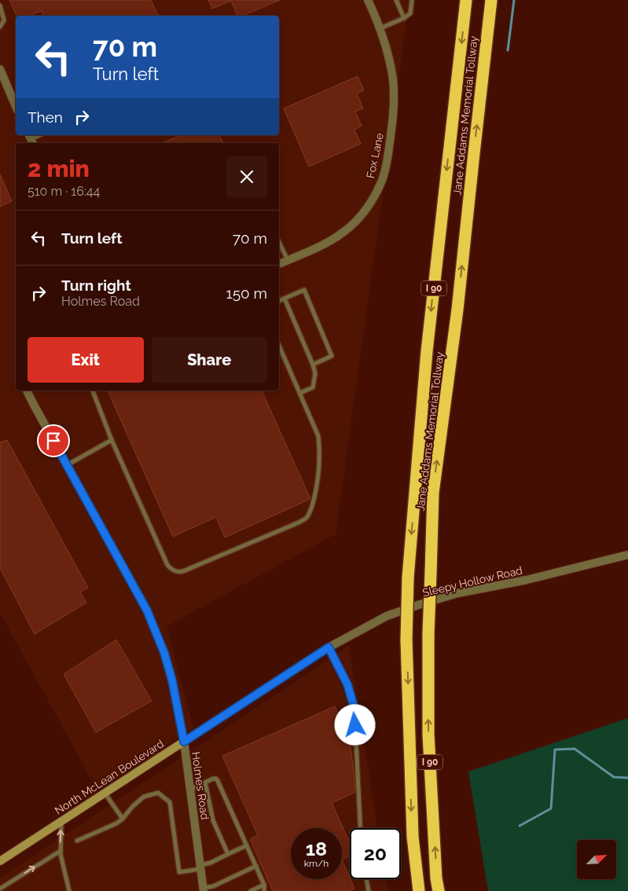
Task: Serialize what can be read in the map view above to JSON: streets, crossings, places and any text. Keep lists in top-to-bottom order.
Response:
{
  "streets": {
    "highway": ["Jane Addams Memorial Tollway", "I 90"],
    "main road": ["North McLean Boulevard"],
    "street": ["Fox Lane", "Sleepy Hollow Road", "Holmes Road"]
  },
  "crossings": [
    ["Sleepy Hollow Road", "North McLean Boulevard"],
    ["North McLean Boulevard", "Holmes Road"]
  ],
  "north": "top right",
  "page": {
    "turn": ["70 m", "Turn left"],
    "then": "Then",
    "heading": ["2 min", "510 m · 16:44"],
    "list": [
      {
        "name": "Turn left",
        "value": "70 m"
      },
      {
        "name": "Turn right",
        "note": "Holmes Road",
        "value": "150 m"
      }
    ],
    "buttons": ["Exit", "Share"],
    "speed": "18 km/h",
    "limit": "20"
  }
}
